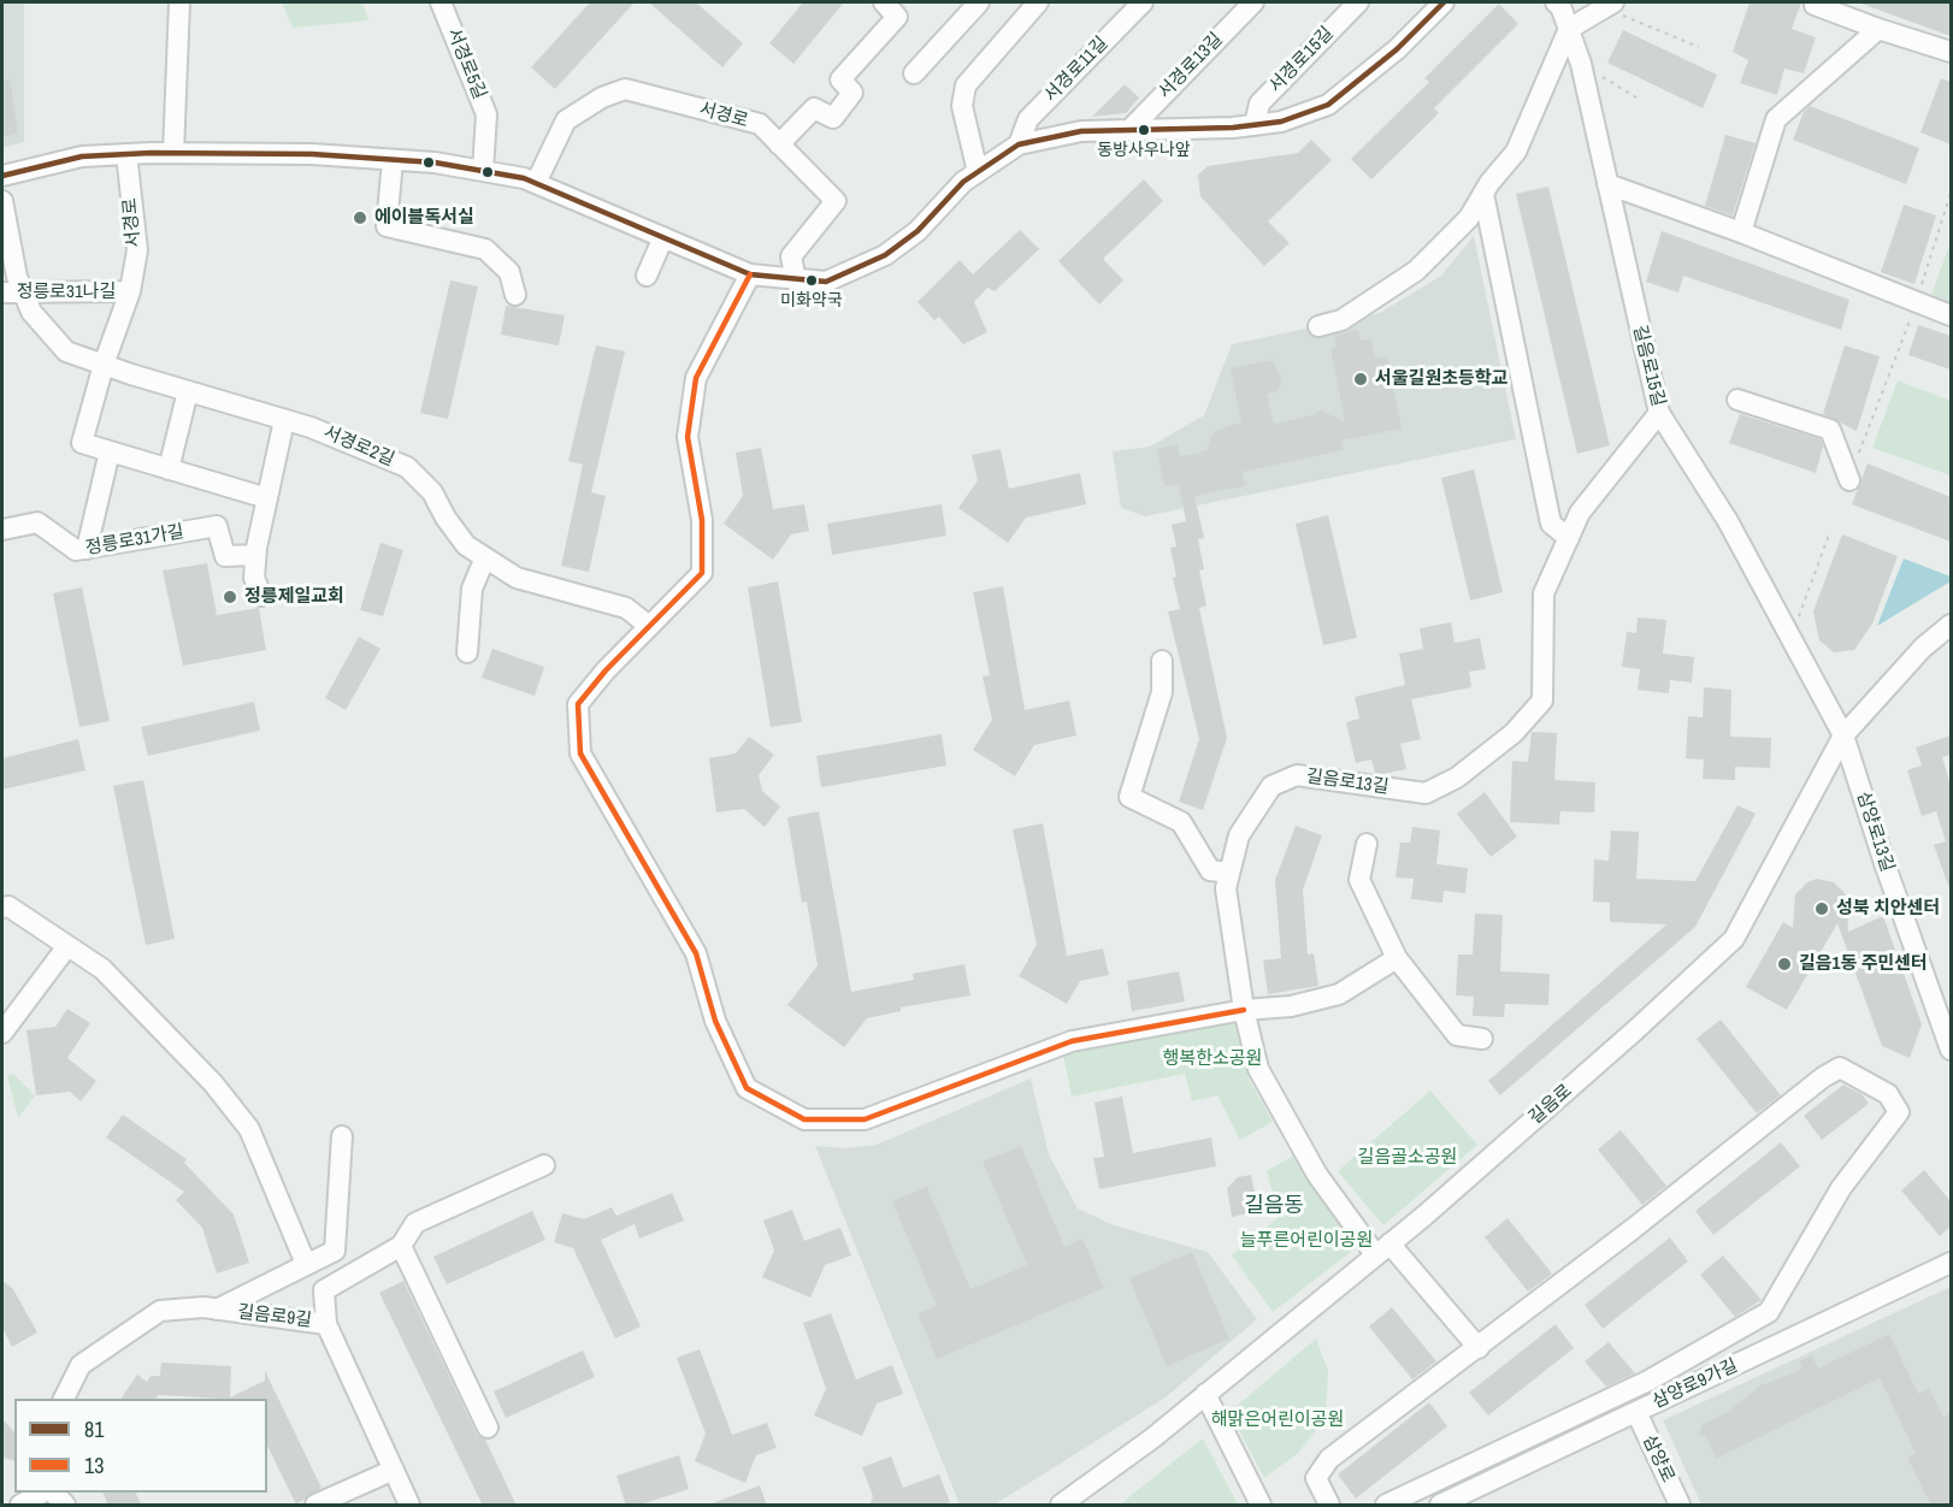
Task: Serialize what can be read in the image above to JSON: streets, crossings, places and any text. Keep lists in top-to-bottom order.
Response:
{
  "streets": {
    "street": [
      "서경로15길",
      "서경로5길",
      "서경로13길",
      "서경로11길",
      "서경로",
      "정릉로31나길",
      "길음로15길",
      "서경로2길",
      "정릉로31가길",
      "길음로13길",
      "삼양로13길",
      "길음로",
      "길음로9길",
      "삼양로9가길",
      "삼양로"
    ]
  },
  "crossings": [
    ["서경로", "정릉로31나길"],
    ["서경로", "서경로2길"],
    ["정릉로31나길", "서경로2길"],
    ["길음로15길", "길음로13길"],
    ["길음로15길", "삼양로13길"],
    ["길음로15길", "길음로"],
    ["길음로13길", "길음로"],
    ["삼양로13길", "길음로"],
    ["삼양로9가길", "삼양로"]
  ],
  "districts": ["길음동"],
  "parks": [
    "행복한소공원",
    "길음골소공원",
    "늘푸른어린이공원",
    "해맑은어린이공원"
  ],
  "places": [
    "동방사우나앞",
    "에이블독서실",
    "미화약국",
    "서울길원초등학교",
    "정릉제일교회",
    "성북 치안센터",
    "길음1동 주민센터"
  ],
  "lines": ["transit line 81", "transit line 13"],
  "legend": ["81", "13"]
}
